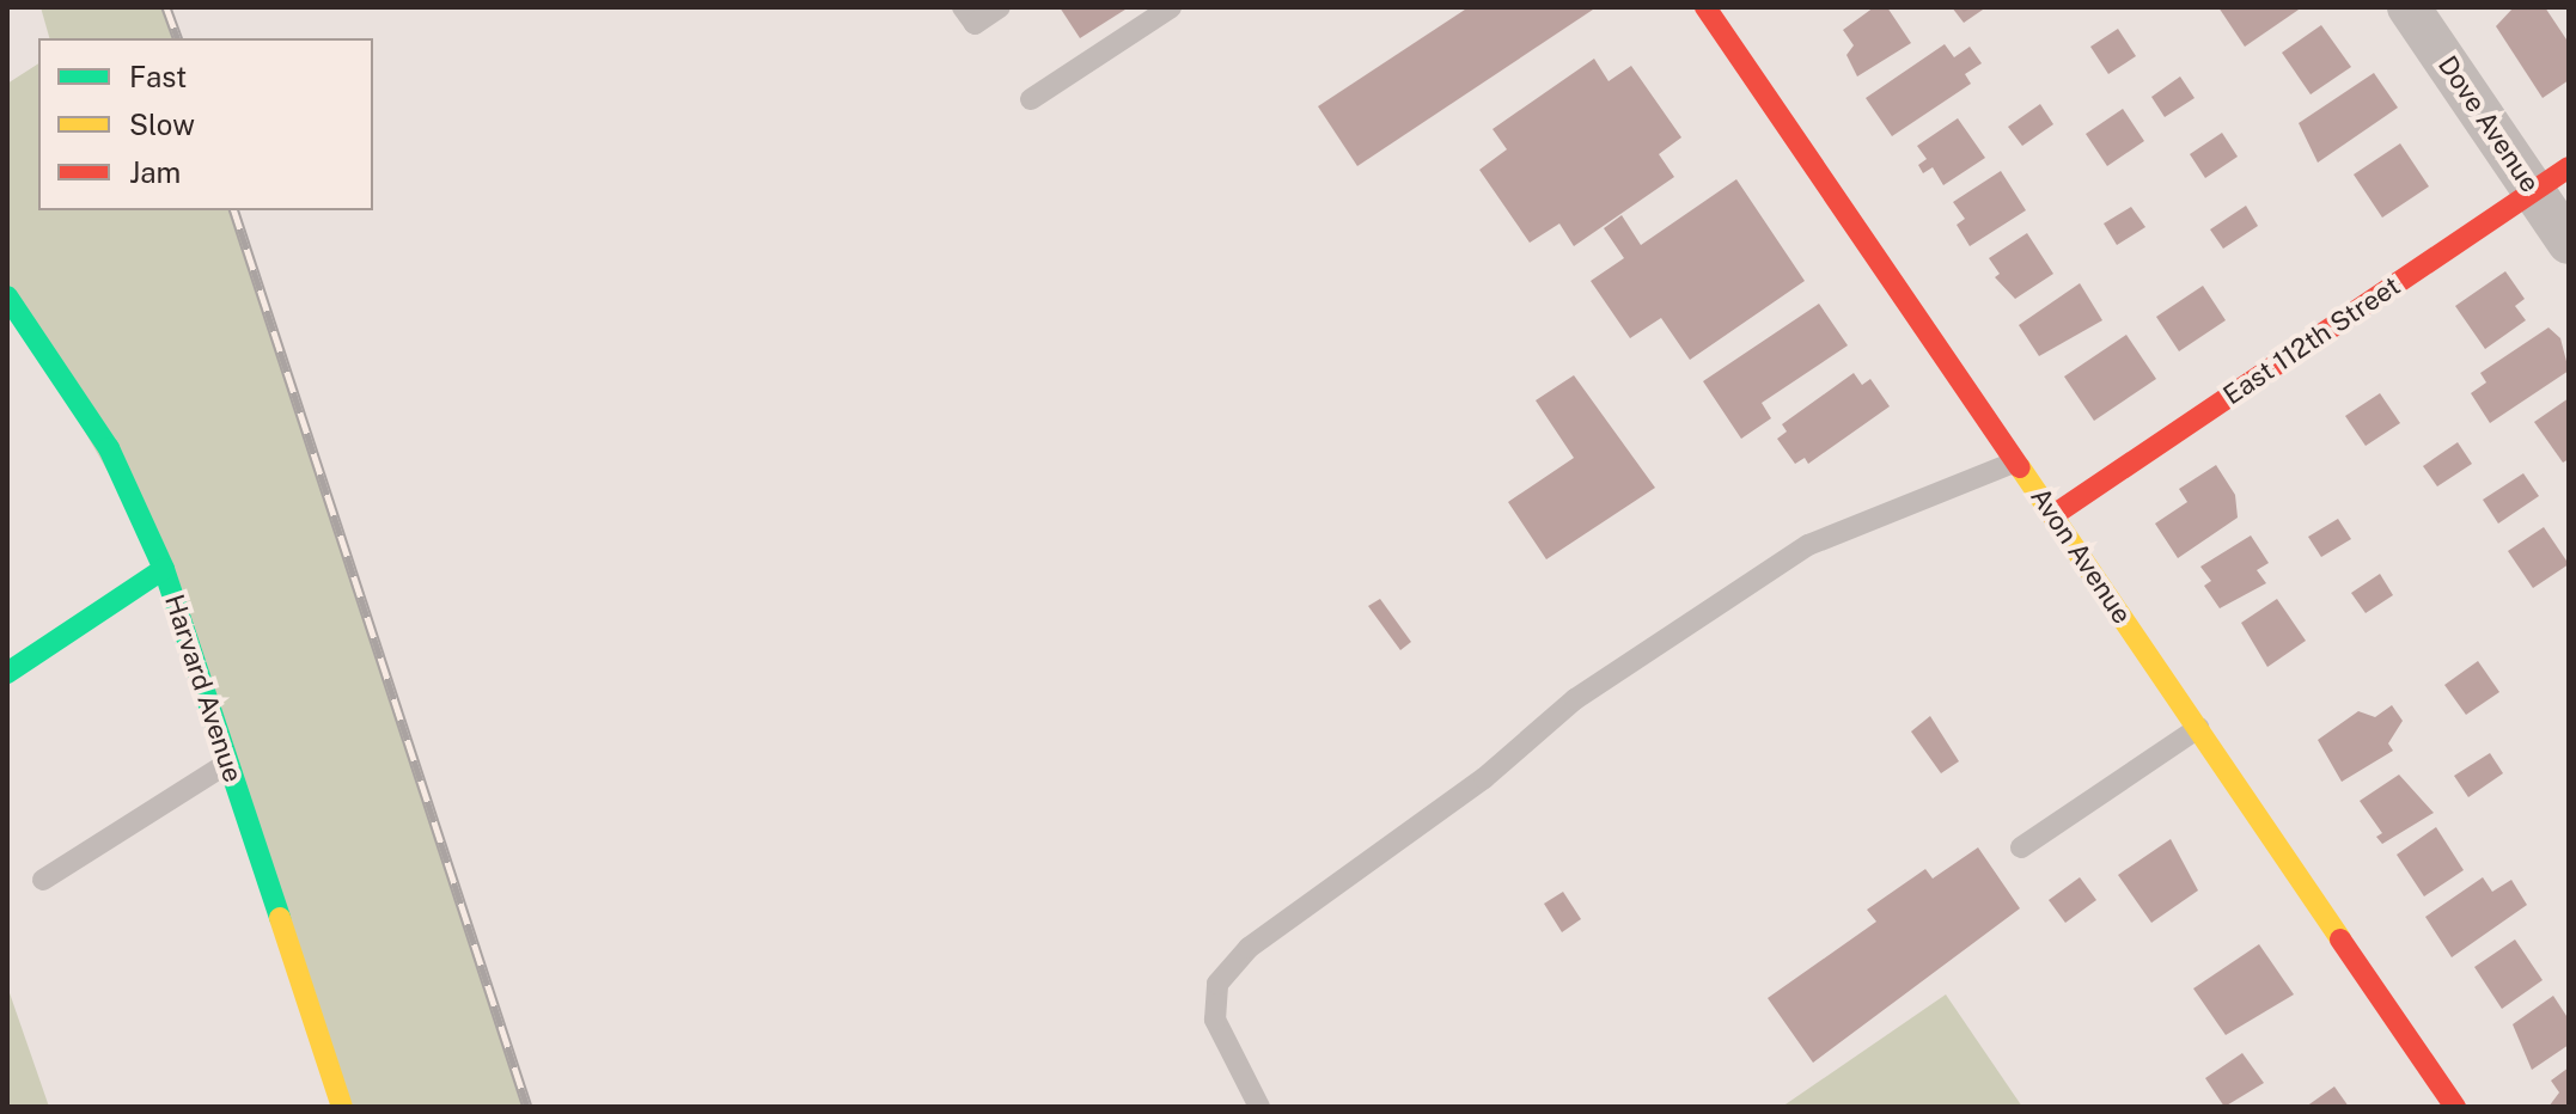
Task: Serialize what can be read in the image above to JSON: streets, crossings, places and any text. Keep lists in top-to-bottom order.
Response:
{
  "streets": {
    "street": [
      "Dove Avenue",
      "East 112th Street",
      "Avon Avenue",
      "Harvard Avenue"
    ]
  },
  "crossings": [
    ["Dove Avenue", "East 112th Street"],
    ["East 112th Street", "Avon Avenue"]
  ],
  "legend": ["Fast", "Slow", "Jam"]
}
